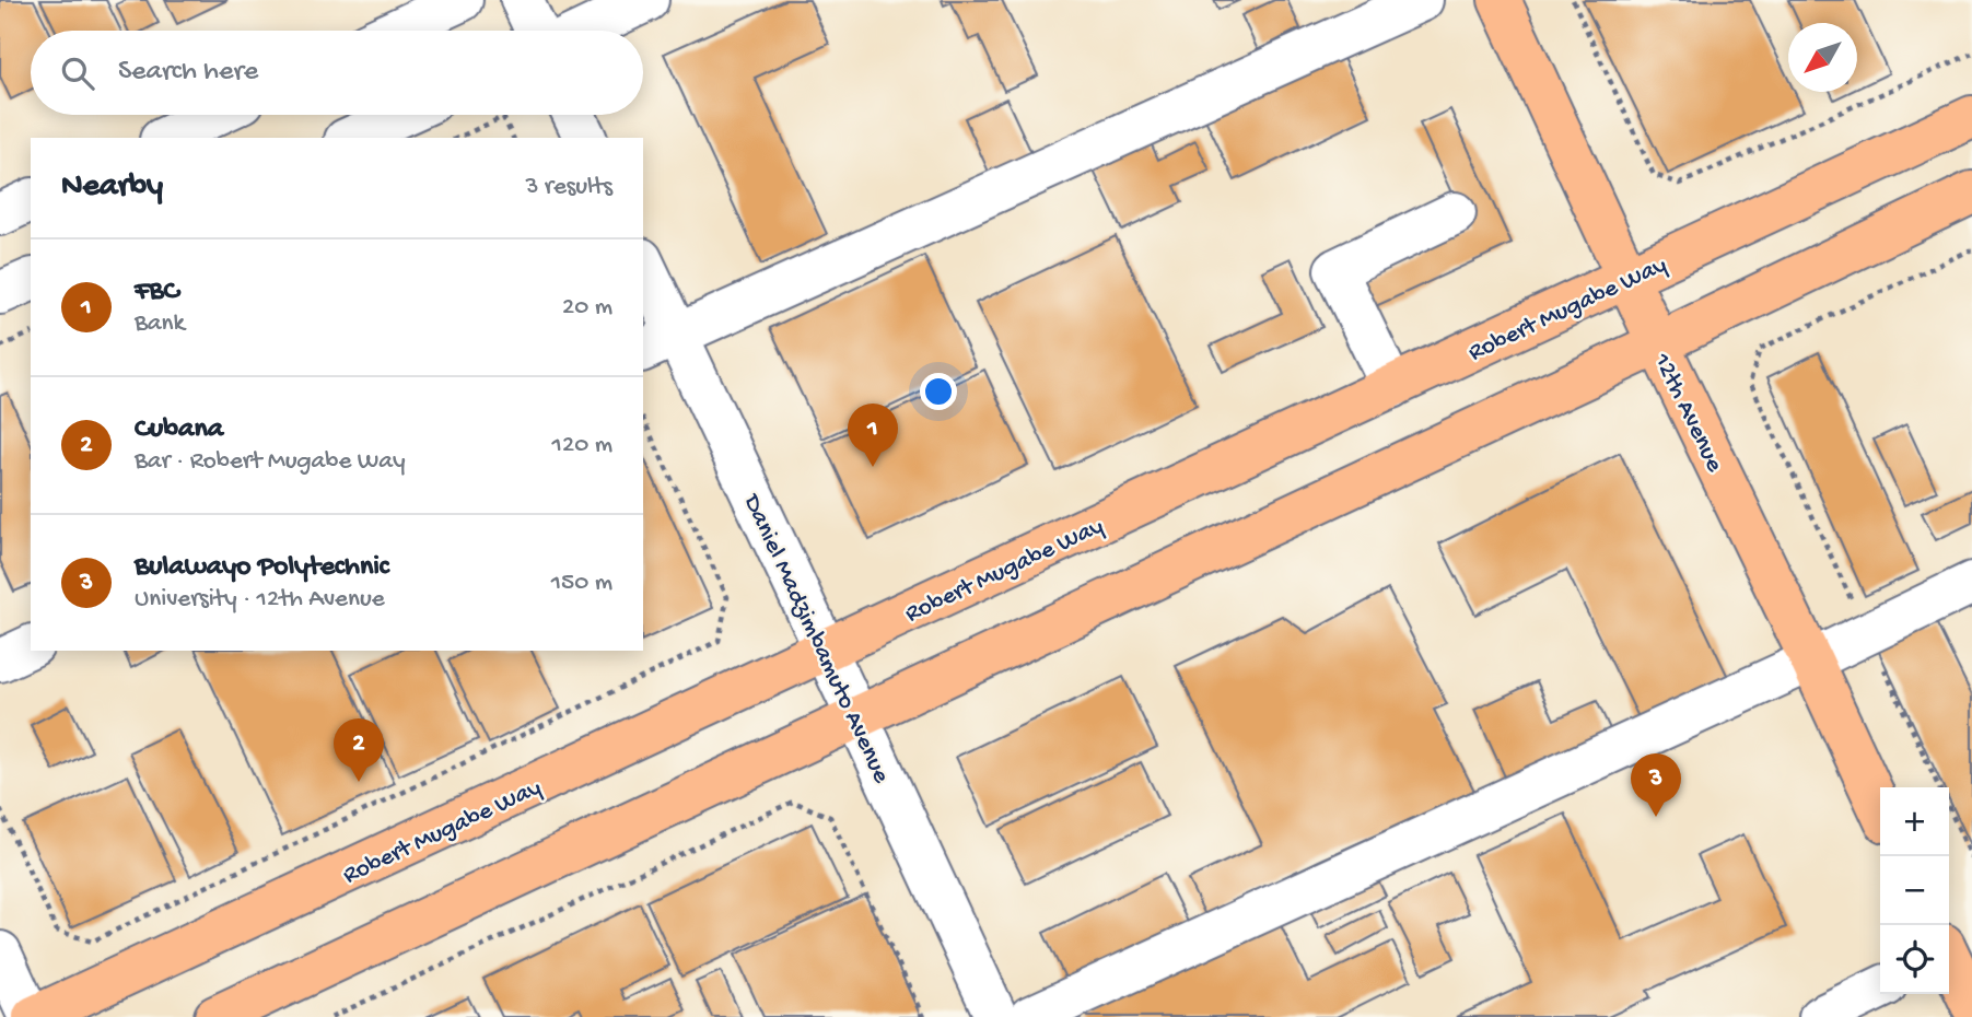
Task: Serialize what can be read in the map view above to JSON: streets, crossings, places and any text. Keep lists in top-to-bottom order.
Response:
{
  "streets": {
    "main road": ["Robert Mugabe Way", "12th Avenue"],
    "street": ["Daniel Madzimbamuto Avenue"]
  },
  "crossings": [
    ["Robert Mugabe Way", "12th Avenue"],
    ["Robert Mugabe Way", "Daniel Madzimbamuto Avenue"]
  ],
  "north": "bottom left",
  "page": {
    "search": "Search here",
    "heading": ["Nearby", "3 results"],
    "list": [
      {
        "mark": "1",
        "name": "FBC",
        "note": "Bank",
        "value": "20 m"
      },
      {
        "mark": "2",
        "name": "Cubana",
        "note": "Bar · Robert Mugabe Way",
        "value": "120 m"
      },
      {
        "mark": "3",
        "name": "Bulawayo Polytechnic",
        "note": "University · 12th Avenue",
        "value": "150 m"
      }
    ],
    "pins": ["1", "2", "3"],
    "map_buttons": ["+", "−"]
  }
}
